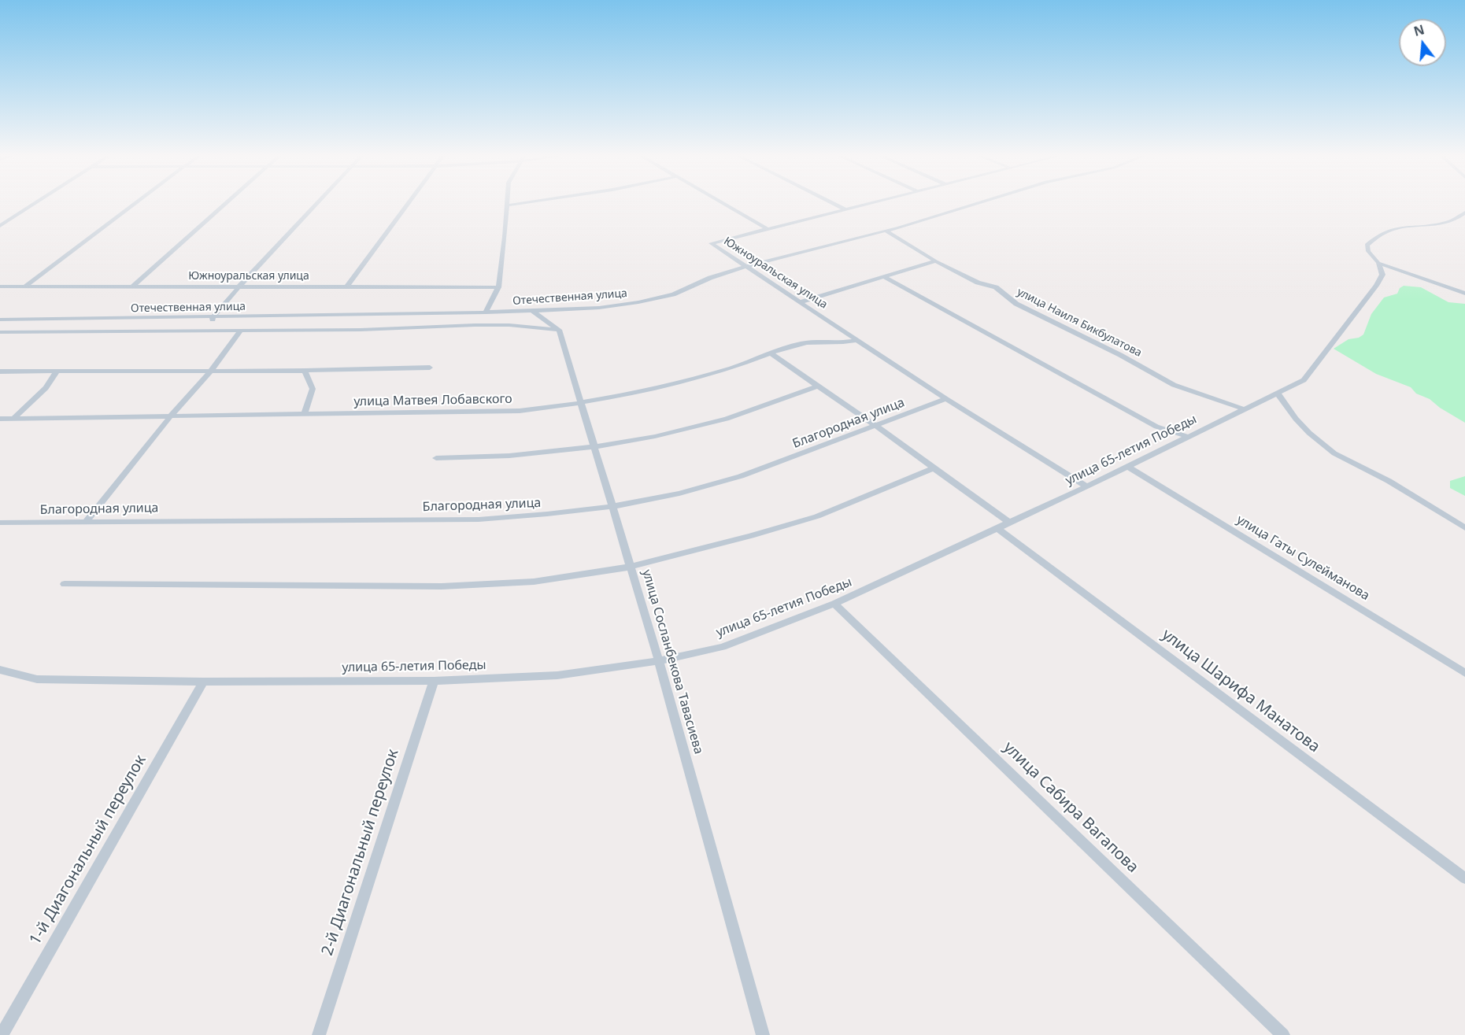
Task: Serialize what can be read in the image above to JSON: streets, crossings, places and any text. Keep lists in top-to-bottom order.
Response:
{
  "streets": {
    "street": [
      "Южноуральская улица",
      "Отечественная улица",
      "улица Наиля Бикбулатова",
      "улица Матвея Лобавского",
      "Благородная улица",
      "улица 65-летия Победы",
      "улица Гаты Сулейманова",
      "улица Сосланбекова Тавасиева",
      "улица Шарифа Манатова",
      "улица Сабира Вагапова",
      "1-й Диагональный переулок",
      "2-й Диагональный переулок"
    ]
  },
  "crossings": [
    ["Южноуральская улица", "Отечественная улица"],
    ["Южноуральская улица", "улица Матвея Лобавского"],
    ["Южноуральская улица", "Благородная улица"],
    ["Южноуральская улица", "улица 65-летия Победы"],
    ["Отечественная улица", "улица Наиля Бикбулатова"],
    ["улица Наиля Бикбулатова", "улица 65-летия Победы"],
    ["улица Матвея Лобавского", "улица Сосланбекова Тавасиева"],
    ["Благородная улица", "улица Сосланбекова Тавасиева"],
    ["улица 65-летия Победы", "улица Гаты Сулейманова"],
    ["улица 65-летия Победы", "улица Сосланбекова Тавасиева"],
    ["улица 65-летия Победы", "улица Шарифа Манатова"],
    ["улица 65-летия Победы", "улица Сабира Вагапова"],
    ["улица 65-летия Победы", "1-й Диагональный переулок"],
    ["улица 65-летия Победы", "2-й Диагональный переулок"]
  ],
  "north": "top"
}
